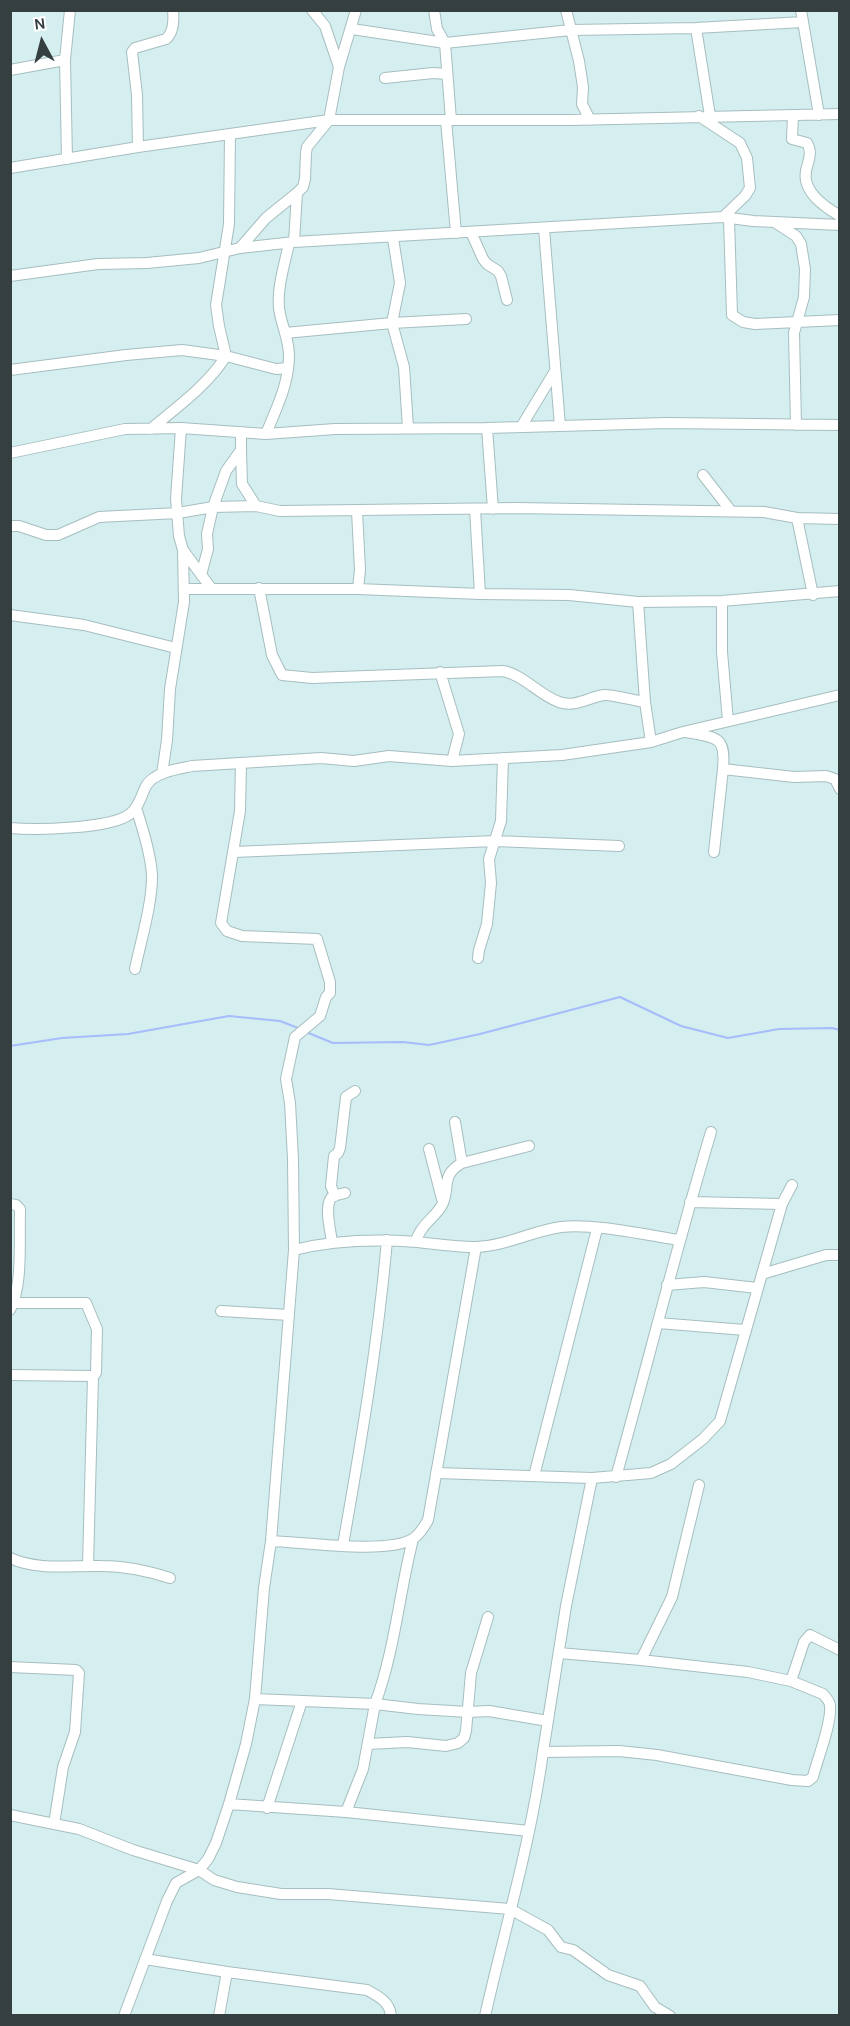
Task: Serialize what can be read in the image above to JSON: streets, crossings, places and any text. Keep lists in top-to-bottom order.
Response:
{
  "north": "top"
}
